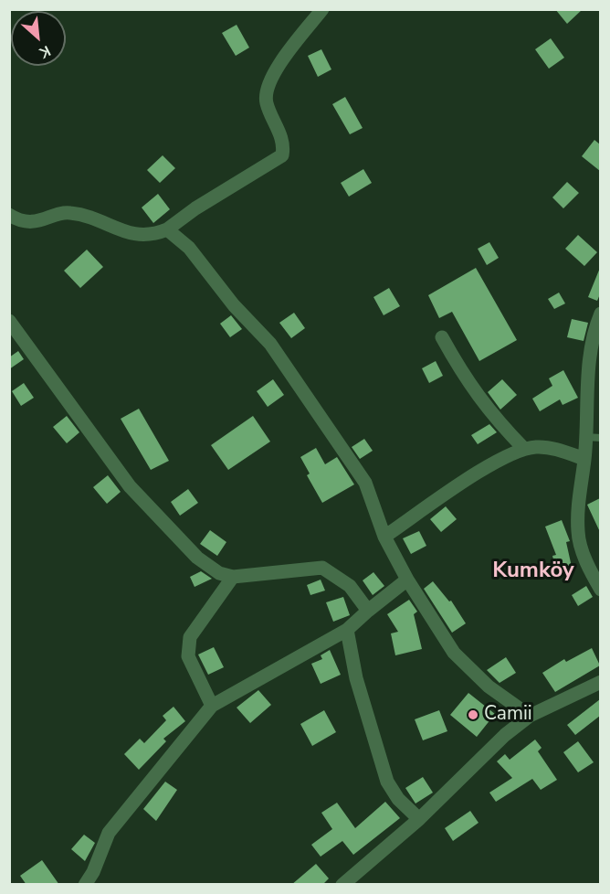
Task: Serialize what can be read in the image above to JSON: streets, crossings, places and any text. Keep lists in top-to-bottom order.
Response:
{
  "districts": ["Kumköy"],
  "places": ["Camii"],
  "north": "bottom right"
}
